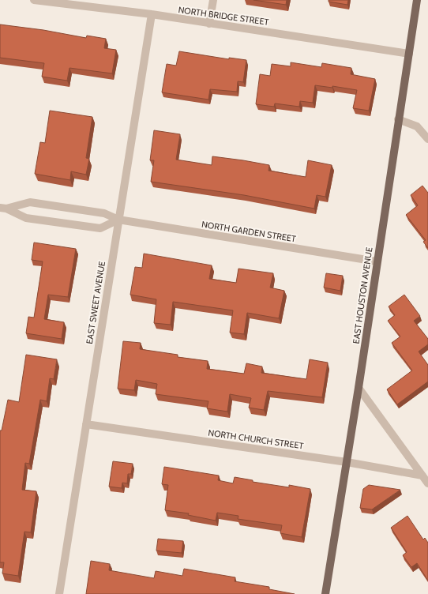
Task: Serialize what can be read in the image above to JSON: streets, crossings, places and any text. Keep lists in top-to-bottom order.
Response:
{
  "streets": {
    "main road": ["EAST HOUSTON AVENUE"],
    "street": [
      "NORTH BRIDGE STREET",
      "NORTH GARDEN STREET",
      "EAST SWEET AVENUE",
      "NORTH CHURCH STREET"
    ]
  },
  "crossings": [
    ["NORTH BRIDGE STREET", "EAST HOUSTON AVENUE"],
    ["NORTH BRIDGE STREET", "EAST SWEET AVENUE"],
    ["NORTH GARDEN STREET", "EAST HOUSTON AVENUE"],
    ["NORTH GARDEN STREET", "EAST SWEET AVENUE"],
    ["EAST HOUSTON AVENUE", "NORTH CHURCH STREET"],
    ["EAST SWEET AVENUE", "NORTH CHURCH STREET"]
  ]
}
